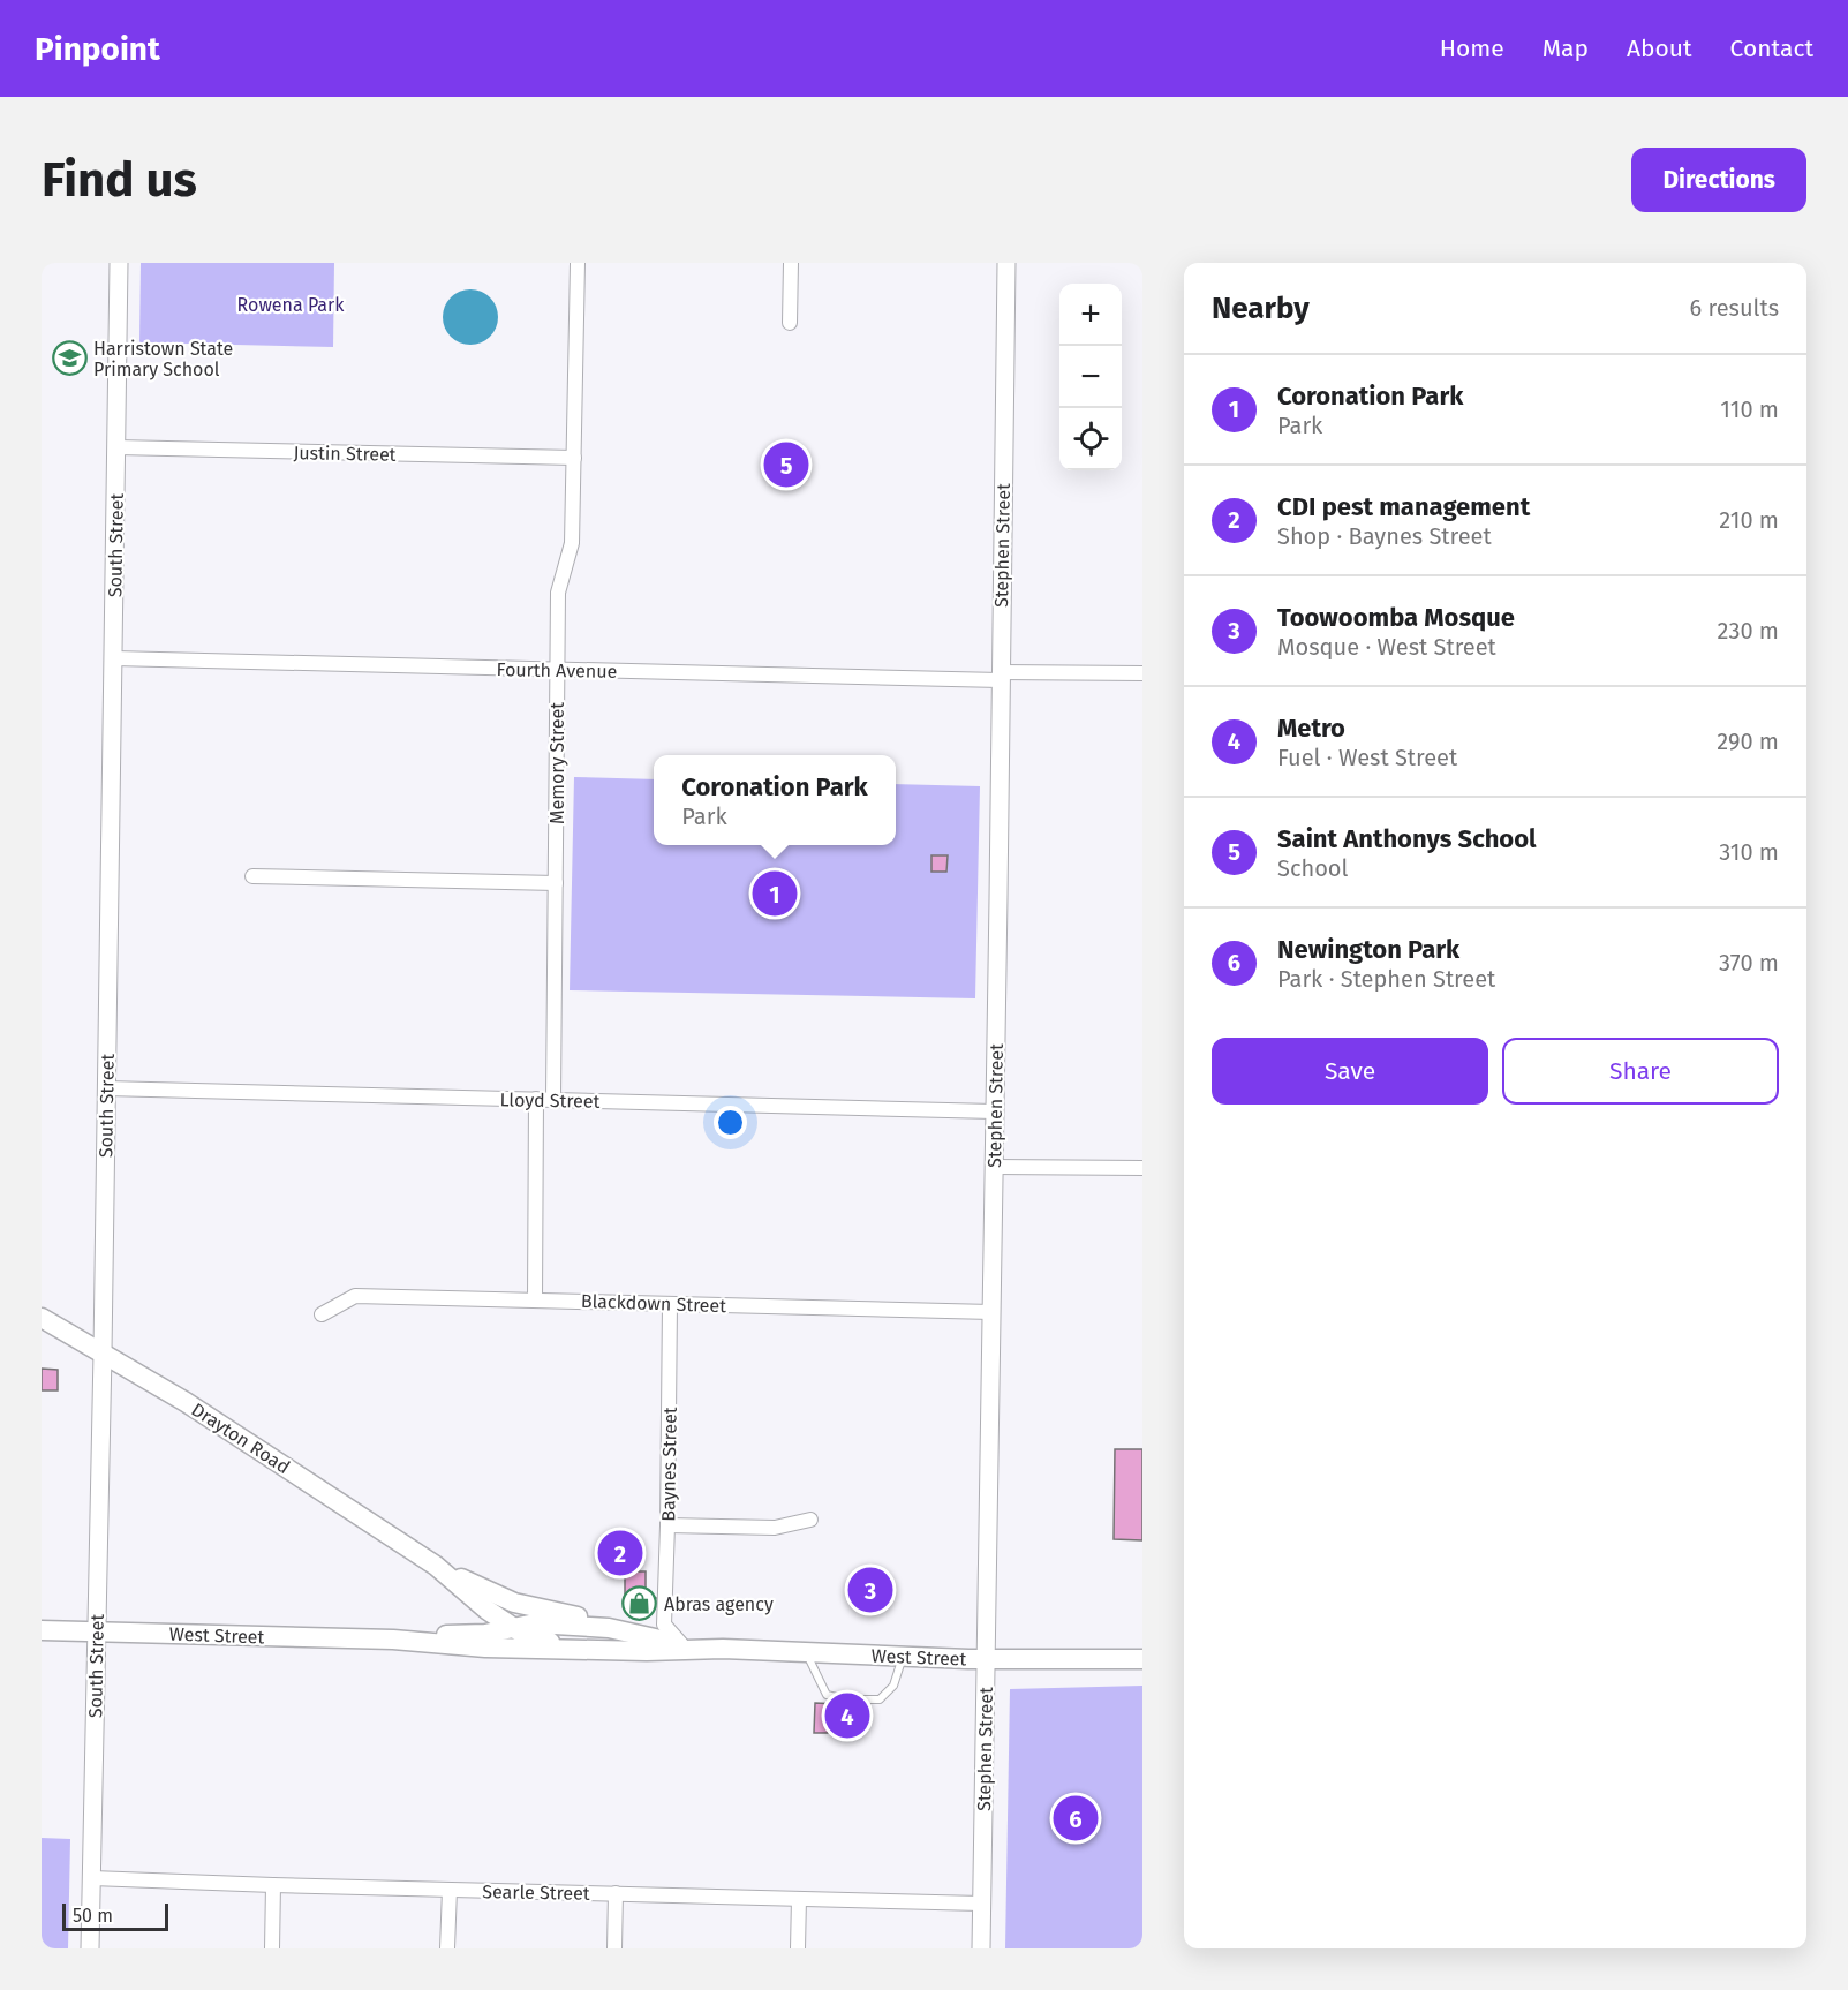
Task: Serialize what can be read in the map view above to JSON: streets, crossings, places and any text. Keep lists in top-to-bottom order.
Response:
{
  "streets": {
    "main road": ["Drayton Road", "West Street"],
    "street": [
      "Justin Street",
      "South Street",
      "Stephen Street",
      "Fourth Avenue",
      "Memory Street",
      "Lloyd Street",
      "Blackdown Street",
      "Baynes Street",
      "Searle Street"
    ]
  },
  "crossings": [
    ["Justin Street", "South Street"],
    ["Justin Street", "Memory Street"],
    ["South Street", "Fourth Avenue"],
    ["South Street", "Lloyd Street"],
    ["South Street", "Drayton Road"],
    ["South Street", "West Street"],
    ["South Street", "Searle Street"],
    ["Stephen Street", "Fourth Avenue"],
    ["Stephen Street", "Lloyd Street"],
    ["Stephen Street", "Blackdown Street"],
    ["Stephen Street", "West Street"],
    ["Stephen Street", "Searle Street"],
    ["Fourth Avenue", "Memory Street"],
    ["Memory Street", "Lloyd Street"],
    ["Blackdown Street", "Baynes Street"]
  ],
  "parks": ["Rowena Park"],
  "places": {
    "school or university": ["Harristown State Primary School"],
    "shop": ["Abras agency"]
  },
  "scale_bar": "50 m",
  "page": {
    "header": "Pinpoint",
    "nav": [
      "Home",
      "Map",
      "About",
      "Contact"
    ],
    "buttons": [
      "Directions",
      ["Save", "Share"]
    ],
    "title": "Find us",
    "heading": ["Nearby", "6 results"],
    "map_buttons": ["+", "−"],
    "list": [
      {
        "mark": "1",
        "name": "Coronation Park",
        "note": "Park",
        "value": "110 m"
      },
      {
        "mark": "2",
        "name": "CDI pest management",
        "note": "Shop · Baynes Street",
        "value": "210 m"
      },
      {
        "mark": "3",
        "name": "Toowoomba Mosque",
        "note": "Mosque · West Street",
        "value": "230 m"
      },
      {
        "mark": "4",
        "name": "Metro",
        "note": "Fuel · West Street",
        "value": "290 m"
      },
      {
        "mark": "5",
        "name": "Saint Anthonys School",
        "note": "School",
        "value": "310 m"
      },
      {
        "mark": "6",
        "name": "Newington Park",
        "note": "Park · Stephen Street",
        "value": "370 m"
      }
    ],
    "pins": [
      "5",
      "1",
      "2",
      "3",
      "4",
      "6"
    ],
    "popup": ["Coronation Park", "Park"],
    "scale": "50 m"
  }
}
